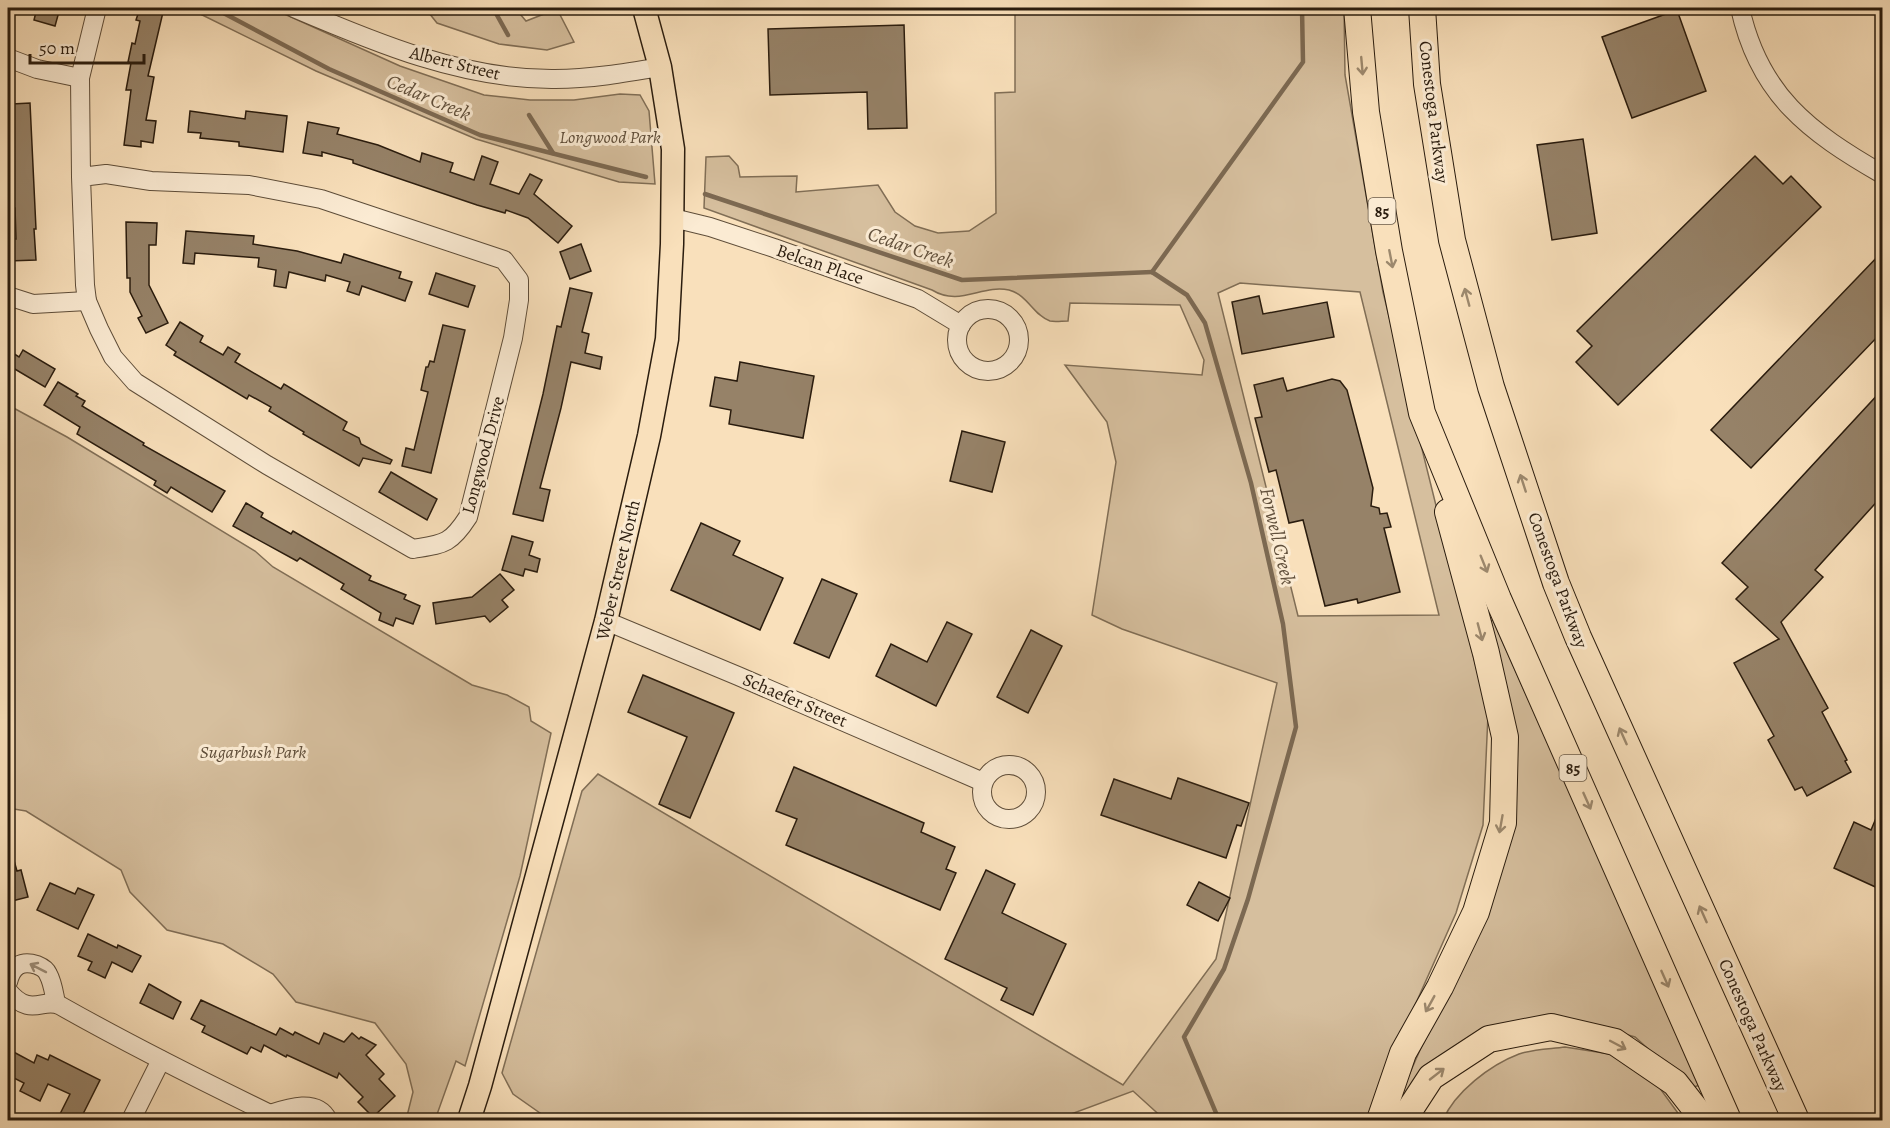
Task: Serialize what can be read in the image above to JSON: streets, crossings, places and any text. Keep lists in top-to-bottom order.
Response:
{
  "streets": {
    "highway": ["Conestoga Parkway", "85"],
    "main road": ["Weber Street North"],
    "street": [
      "Albert Street",
      "Belcan Place",
      "Longwood Drive",
      "Schaefer Street"
    ]
  },
  "crossings": [
    ["Albert Street", "Weber Street North"],
    ["Belcan Place", "Weber Street North"],
    ["Weber Street North", "Schaefer Street"]
  ],
  "water": ["Cedar Creek", "Forwell Creek"],
  "parks": ["Longwood Park", "Sugarbush Park"],
  "scale_bar": "50 m"
}
